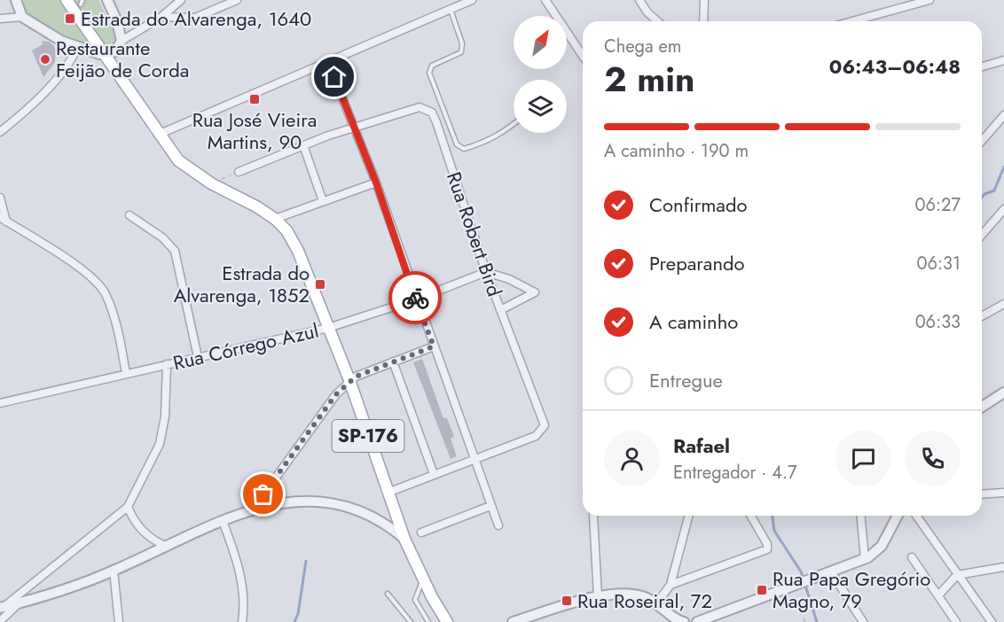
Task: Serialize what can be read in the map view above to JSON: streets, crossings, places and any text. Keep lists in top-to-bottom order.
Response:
{
  "streets": {
    "main road": ["SP-176"],
    "street": ["Rua Robert Bird", "Rua Córrego Azul"]
  },
  "crossings": [
    ["Rua Robert Bird", "Rua Córrego Azul"],
    ["Rua Córrego Azul", "SP-176"]
  ],
  "places": {
    "transit": [
      "Estrada do Alvarenga, 1640",
      "Rua José Vieira Martins, 90",
      "Estrada do Alvarenga, 1852",
      "Rua Papa Gregório Magno, 79",
      "Rua Roseiral, 72"
    ],
    "other": ["Restaurante Feijão de Corda"]
  },
  "north": "top right",
  "page": {
    "heading": ["2 min", "Chega em", "06:43–06:48"],
    "panel": ["Rafael", "Entregador · 4.7"],
    "bar": "A caminho · 190 m",
    "list": [
      ["Confirmado", "06:27"],
      ["Preparando", "06:31"],
      ["A caminho", "06:33"],
      "Entregue"
    ]
  }
}
